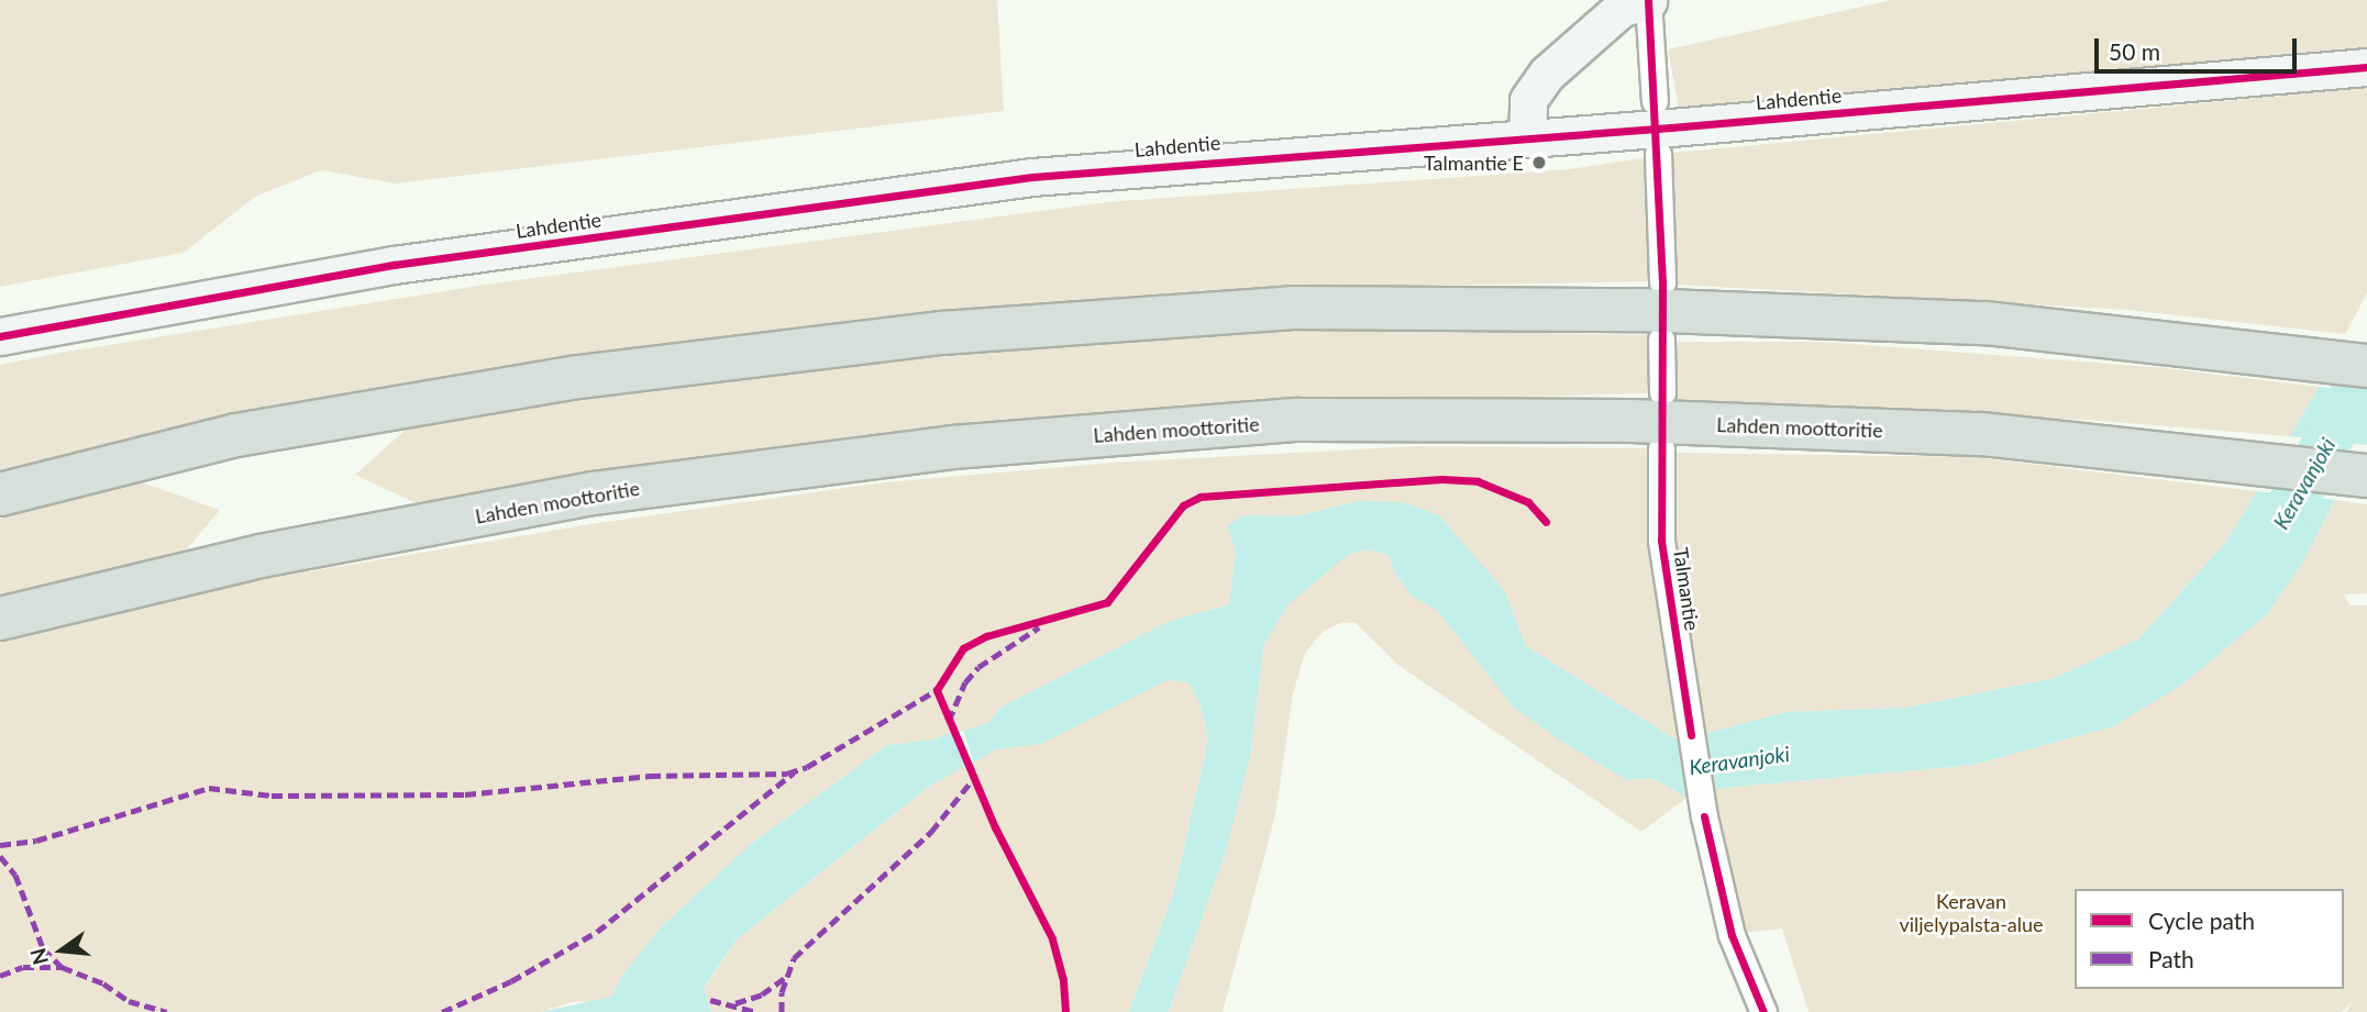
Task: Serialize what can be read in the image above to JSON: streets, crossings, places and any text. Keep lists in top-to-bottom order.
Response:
{
  "streets": {
    "highway": ["Lahden moottoritie"],
    "main road": ["Lahdentie"],
    "street": ["Talmantie"]
  },
  "water": ["Keravanjoki"],
  "parks": ["Keravan viljelypalsta-alue"],
  "places": ["Talmantie E"],
  "legend": ["Cycle path", "Path"],
  "scale_bar": "50 m",
  "north": "left"
}
